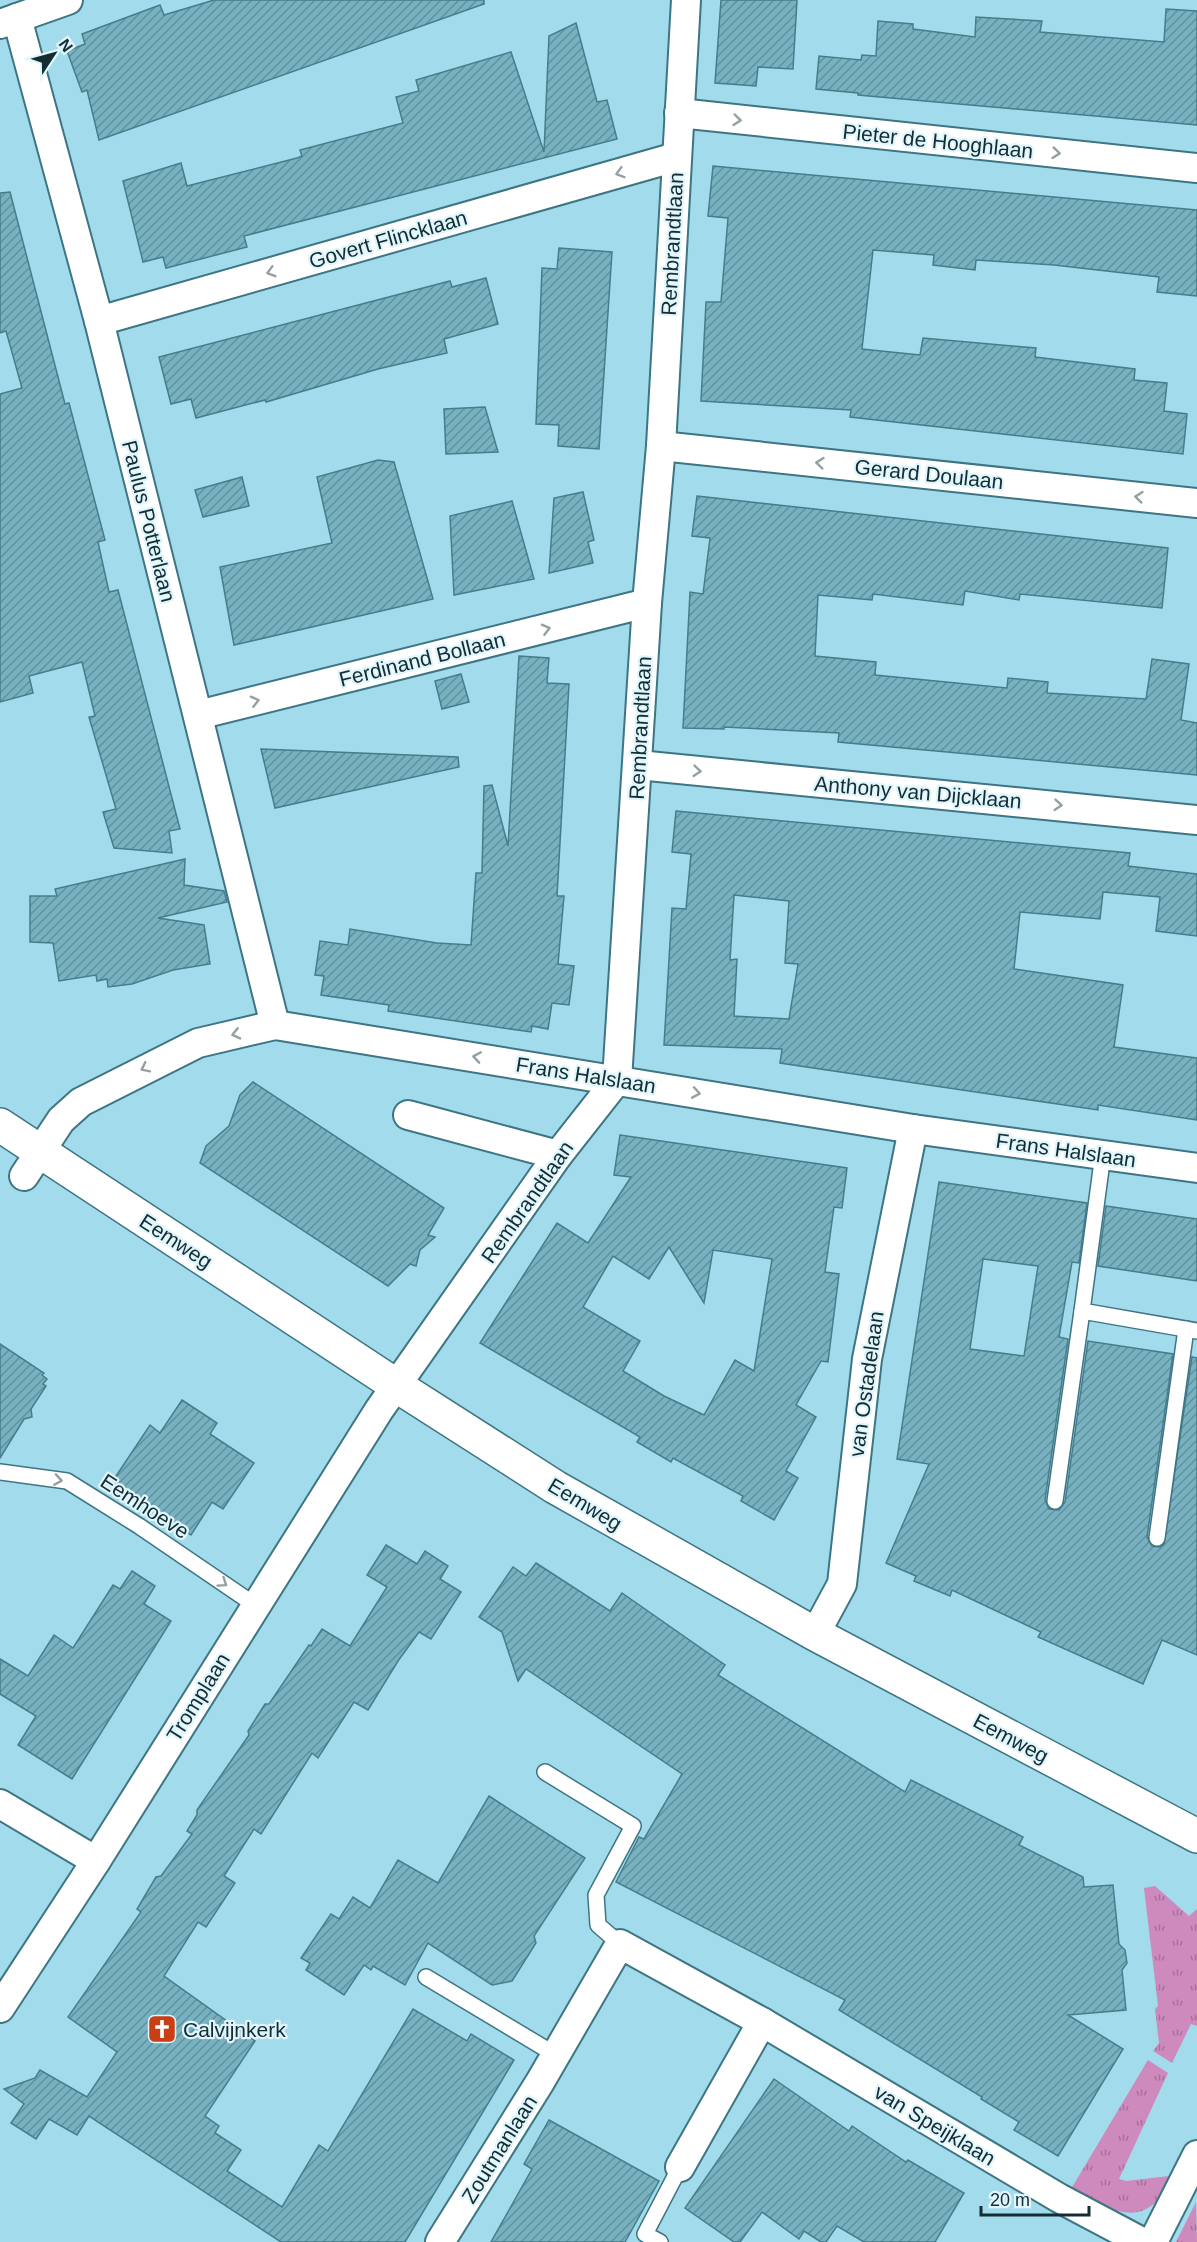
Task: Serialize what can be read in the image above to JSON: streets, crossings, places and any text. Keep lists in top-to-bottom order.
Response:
{
  "streets": {
    "main road": ["Eemweg"],
    "street": [
      "Pieter de Hooghlaan",
      "Govert Flincklaan",
      "Rembrandtlaan",
      "Gerard Doulaan",
      "Paulus Potterlaan",
      "Ferdinand Bollaan",
      "Anthony van Dijcklaan",
      "Frans Halslaan",
      "van Ostadelaan",
      "Tromplaan",
      "van Speijklaan",
      "Zoutmanlaan"
    ],
    "lane": ["Eemhoeve"]
  },
  "crossings": [
    ["Pieter de Hooghlaan", "Rembrandtlaan"],
    ["Govert Flincklaan", "Rembrandtlaan"],
    ["Govert Flincklaan", "Paulus Potterlaan"],
    ["Rembrandtlaan", "Gerard Doulaan"],
    ["Rembrandtlaan", "Ferdinand Bollaan"],
    ["Rembrandtlaan", "Anthony van Dijcklaan"],
    ["Rembrandtlaan", "Frans Halslaan"],
    ["Rembrandtlaan", "Eemweg"],
    ["Rembrandtlaan", "Tromplaan"],
    ["Paulus Potterlaan", "Ferdinand Bollaan"],
    ["Paulus Potterlaan", "Frans Halslaan"],
    ["Frans Halslaan", "Eemweg"],
    ["Frans Halslaan", "van Ostadelaan"],
    ["Eemweg", "van Ostadelaan"],
    ["Eemweg", "Tromplaan"],
    ["Eemhoeve", "Tromplaan"]
  ],
  "one_way": [
    "Pieter de Hooghlaan",
    "Govert Flincklaan",
    "Gerard Doulaan",
    "Ferdinand Bollaan",
    "Anthony van Dijcklaan",
    "Eemhoeve"
  ],
  "places": {
    "church": ["Calvijnkerk"]
  },
  "scale_bar": "20 m",
  "north": "top right"
}
